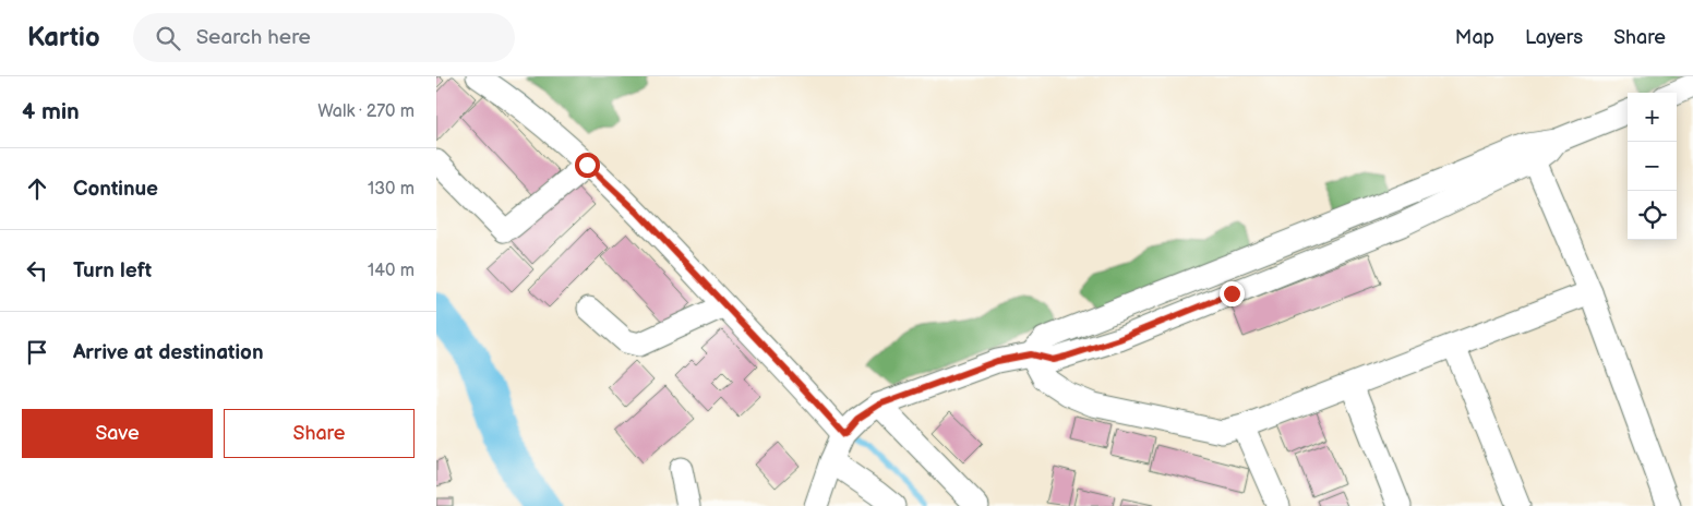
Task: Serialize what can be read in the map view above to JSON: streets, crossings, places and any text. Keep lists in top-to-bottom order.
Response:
{
  "page": {
    "header": "Kartio",
    "search": "Search here",
    "nav": ["Map", "Layers", "Share"],
    "heading": ["4 min", "Walk · 270 m"],
    "map_buttons": ["+", "−"],
    "list": [
      ["Continue", "130 m"],
      ["Turn left", "140 m"],
      "Arrive at destination"
    ],
    "buttons": ["Save", "Share"]
  }
}
